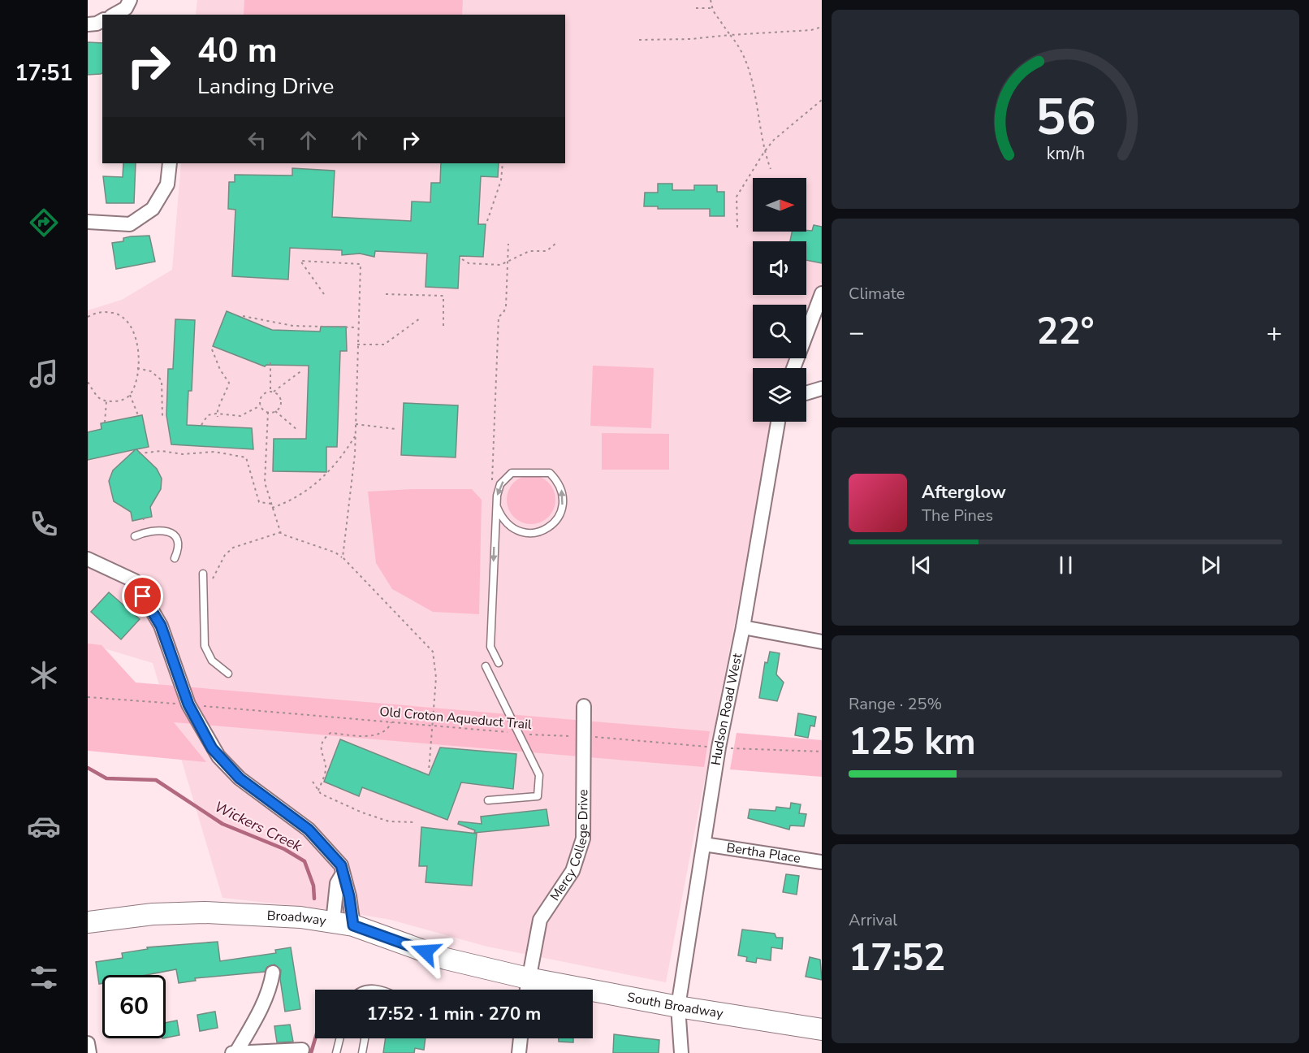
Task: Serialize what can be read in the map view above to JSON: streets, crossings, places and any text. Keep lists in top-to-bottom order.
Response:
{
  "streets": {
    "main road": ["Broadway", "South Broadway"],
    "street": ["Hudson Road West", "Mercy College Drive", "Bertha Place"],
    "path": ["Old Croton Aqueduct Trail"]
  },
  "crossings": [
    ["Hudson Road West", "Old Croton Aqueduct Trail"],
    ["Hudson Road West", "Bertha Place"],
    ["Hudson Road West", "South Broadway"],
    ["Old Croton Aqueduct Trail", "Mercy College Drive"],
    ["Mercy College Drive", "Broadway"],
    ["Mercy College Drive", "South Broadway"],
    ["Broadway", "South Broadway"]
  ],
  "water": ["Wickers Creek"],
  "north": "right",
  "page": {
    "tabs": "17:51",
    "turn": ["40 m", "Landing Drive"],
    "tile": [
      "Climate",
      ["Range · 25%", "125 km"],
      ["Arrival", "17:52"]
    ],
    "heat": ["−", "22°", "+"],
    "song": ["Afterglow", "The Pines"],
    "limit": "60",
    "trip": "17:52 · 1 min · 270 m",
    "gauge": ["56", "km/h"]
  }
}
